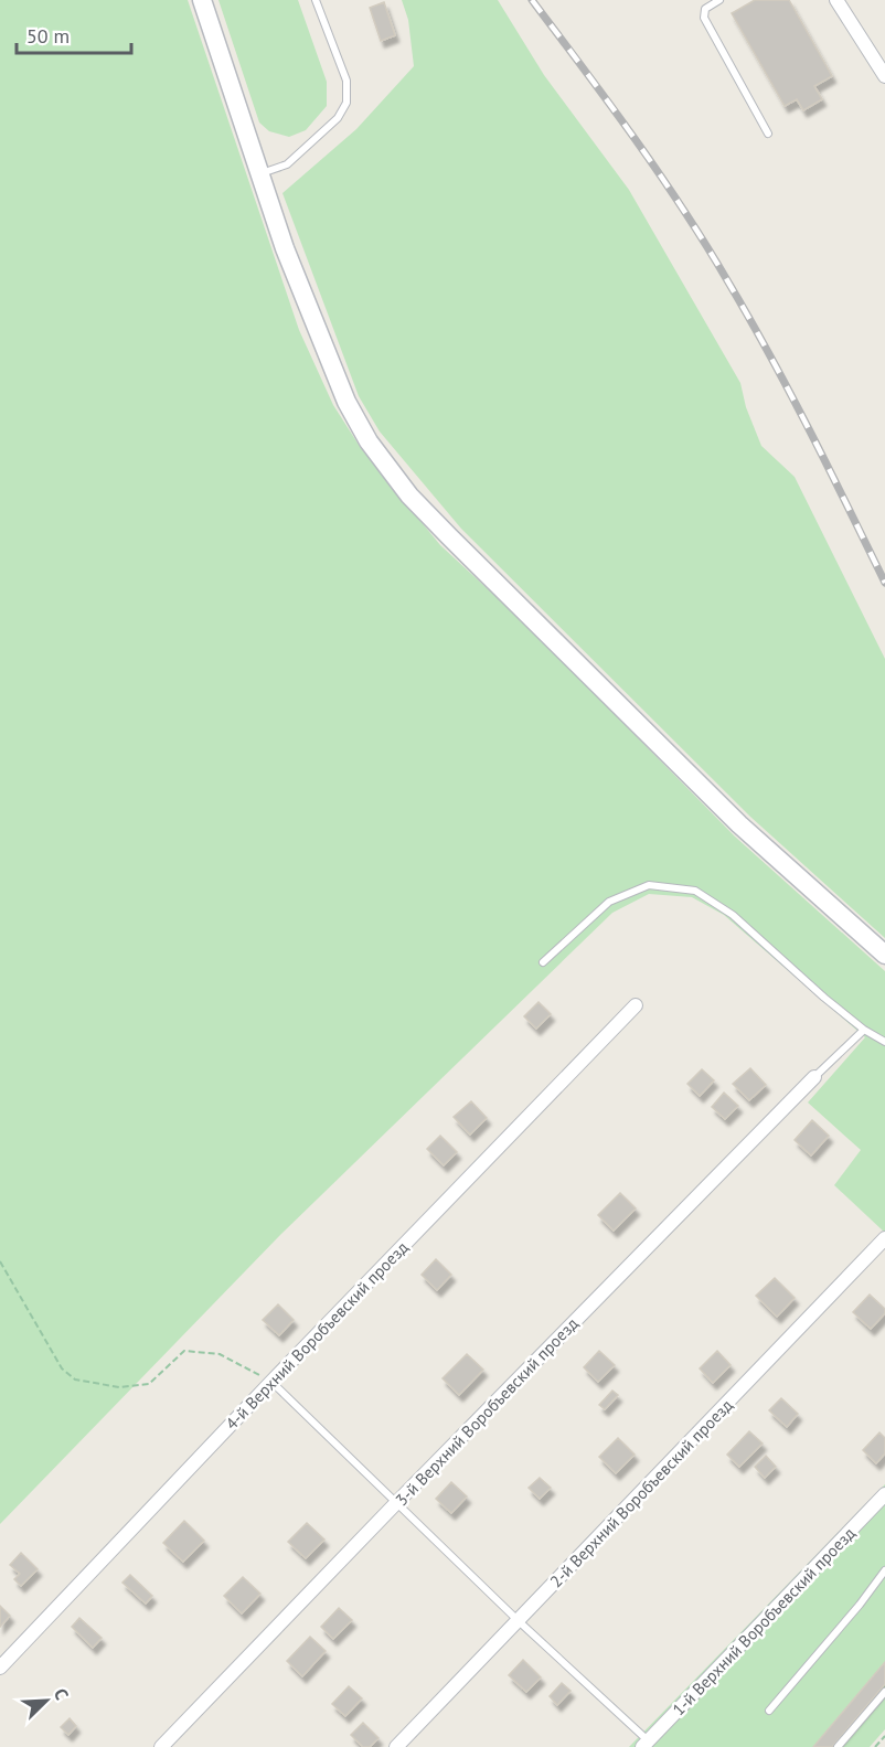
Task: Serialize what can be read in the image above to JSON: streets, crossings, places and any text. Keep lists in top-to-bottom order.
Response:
{
  "streets": {
    "street": [
      "4-й Верхний Воробъевский проезд",
      "3-й Верхний Воробъевский проезд",
      "2-й Верхний Воробъевский проезд",
      "1-й Верхний Воробъевский проезд"
    ]
  },
  "scale_bar": "50 m",
  "north": "top right"
}
